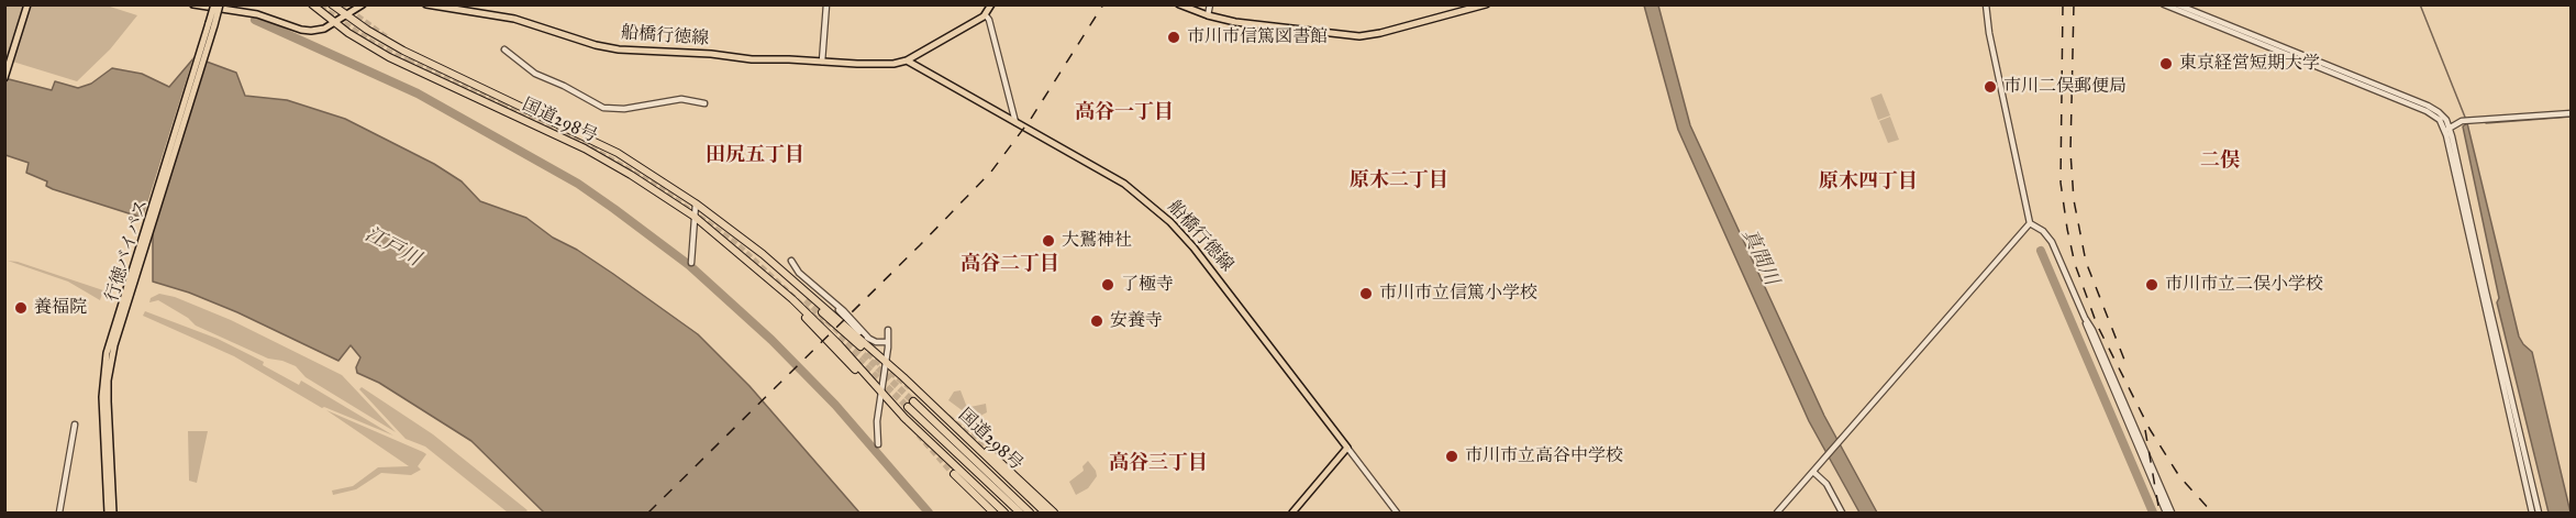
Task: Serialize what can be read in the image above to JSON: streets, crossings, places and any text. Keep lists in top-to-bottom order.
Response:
{
  "streets": {
    "highway": ["国道298号"],
    "main road": ["船橋行徳線", "行徳バイパス"]
  },
  "districts": [
    "高谷一丁目",
    "田尻五丁目",
    "二俣",
    "原木二丁目",
    "原木四丁目",
    "高谷二丁目",
    "高谷三丁目"
  ],
  "water": ["江戸川", "真間川"],
  "places": [
    "市川市信篤図書館",
    "東京経営短期大学",
    "市川二俣郵便局",
    "大鷲神社",
    "了極寺",
    "市川市立二俣小学校",
    "市川市立信篤小学校",
    "養福院",
    "安養寺",
    "市川市立高谷中学校"
  ]
}
